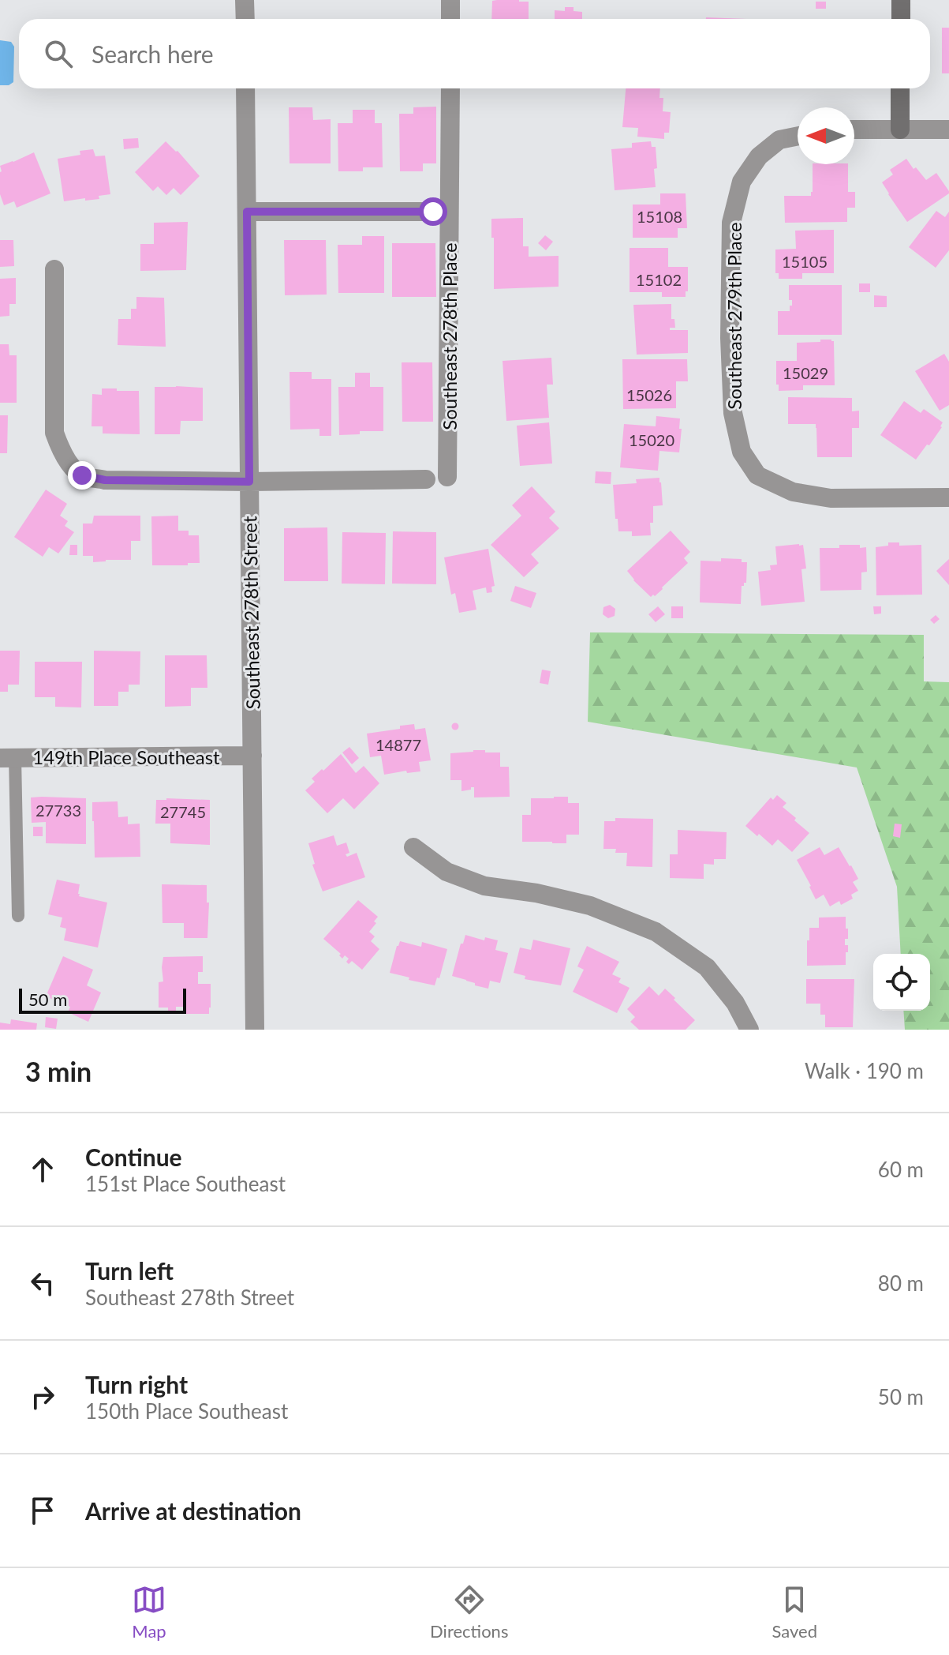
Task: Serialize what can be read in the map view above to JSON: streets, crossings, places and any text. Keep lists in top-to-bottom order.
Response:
{
  "streets": {
    "street": [
      "Southeast 279th Place",
      "Southeast 278th Place",
      "Southeast 278th Street",
      "149th Place Southeast"
    ]
  },
  "crossings": [
    ["Southeast 278th Street", "149th Place Southeast"]
  ],
  "house_numbers": [
    "15108",
    "15105",
    "15102",
    "15029",
    "15026",
    "15020",
    "14877",
    "27733",
    "27745"
  ],
  "scale_bar": "50 m",
  "north": "left",
  "page": {
    "search": "Search here",
    "scale": "50 m",
    "heading": ["3 min", "Walk · 190 m"],
    "list": [
      ["Continue", "151st Place Southeast", "60 m"],
      ["Turn left", "Southeast 278th Street", "80 m"],
      ["Turn right", "150th Place Southeast", "50 m"],
      "Arrive at destination"
    ],
    "nav": ["Map", "Directions", "Saved"]
  }
}
